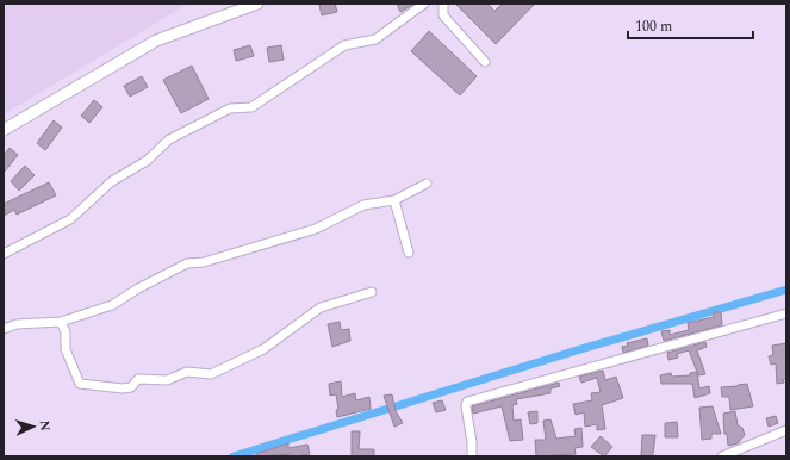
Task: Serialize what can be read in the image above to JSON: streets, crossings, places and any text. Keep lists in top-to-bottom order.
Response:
{
  "scale_bar": "100 m",
  "north": "right"
}
